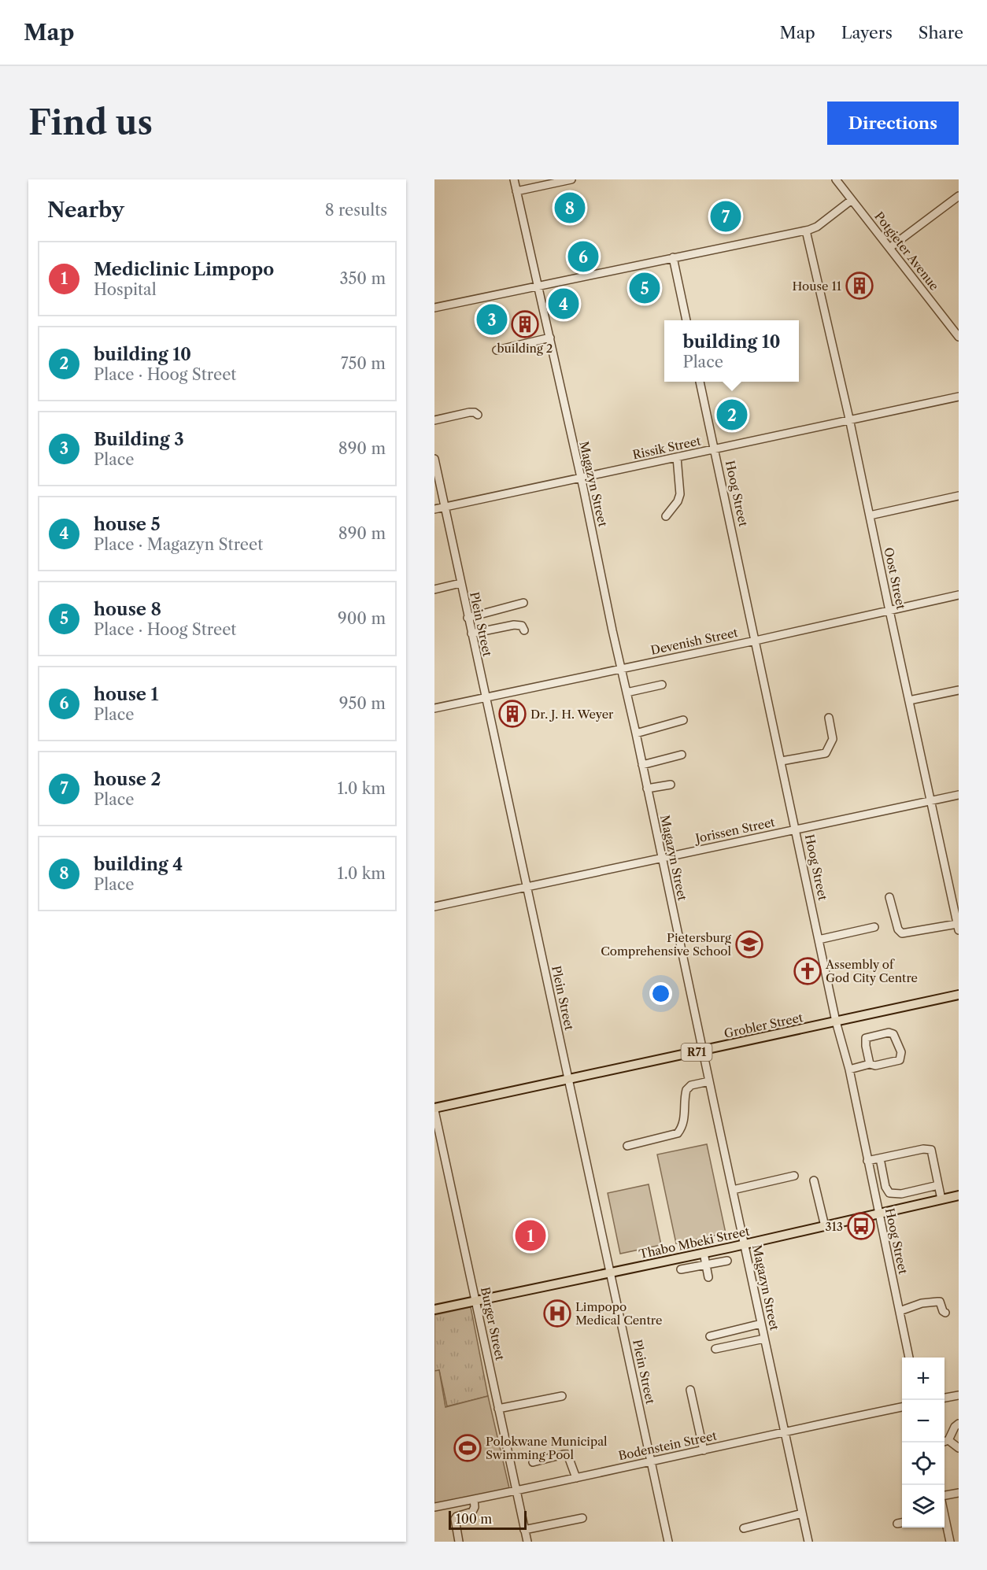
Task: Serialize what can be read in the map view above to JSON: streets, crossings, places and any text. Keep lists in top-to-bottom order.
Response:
{
  "streets": {
    "main road": ["Grobler Street", "R71", "Thabo Mbeki Street"],
    "street": [
      "Potgieter Avenue",
      "Rissik Street",
      "Magazyn Street",
      "Hoog Street",
      "Oost Street",
      "Plein Street",
      "Devenish Street",
      "Jorissen Street",
      "Burger Street",
      "Bodenstein Street"
    ]
  },
  "crossings": [
    ["Rissik Street", "Magazyn Street"],
    ["Rissik Street", "Hoog Street"],
    ["Rissik Street", "Oost Street"],
    ["Rissik Street", "Plein Street"],
    ["Magazyn Street", "Devenish Street"],
    ["Magazyn Street", "Jorissen Street"],
    ["Magazyn Street", "Grobler Street"],
    ["Magazyn Street", "Thabo Mbeki Street"],
    ["Magazyn Street", "Bodenstein Street"],
    ["Hoog Street", "Devenish Street"],
    ["Hoog Street", "Jorissen Street"],
    ["Hoog Street", "Grobler Street"],
    ["Hoog Street", "Thabo Mbeki Street"],
    ["Oost Street", "Devenish Street"],
    ["Oost Street", "Jorissen Street"],
    ["Plein Street", "Devenish Street"],
    ["Plein Street", "Jorissen Street"],
    ["Plein Street", "Grobler Street"],
    ["Plein Street", "Thabo Mbeki Street"],
    ["Plein Street", "Bodenstein Street"],
    ["Grobler Street", "Burger Street"],
    ["Thabo Mbeki Street", "Burger Street"],
    ["Burger Street", "Bodenstein Street"]
  ],
  "places": {
    "building": ["House 11", "building 2", "Dr. J. H. Weyer"],
    "school or university": ["Pietersburg Comprehensive School"],
    "church": ["Assembly of God City Centre"],
    "bus stop": ["313"],
    "hospital": ["Limpopo Medical Centre"],
    "sports": ["Polokwane Municipal Swimming Pool"]
  },
  "scale_bar": "100 m",
  "page": {
    "header": "Map",
    "nav": ["Map", "Layers", "Share"],
    "buttons": "Directions",
    "title": "Find us",
    "heading": ["Nearby", "8 results"],
    "pins": [
      "8",
      "7",
      "6",
      "5",
      "4",
      "3",
      "2",
      "1"
    ],
    "list": [
      {
        "mark": "1",
        "name": "Mediclinic Limpopo",
        "note": "Hospital",
        "value": "350 m"
      },
      {
        "mark": "2",
        "name": "building 10",
        "note": "Place · Hoog Street",
        "value": "750 m"
      },
      {
        "mark": "3",
        "name": "Building 3",
        "note": "Place",
        "value": "890 m"
      },
      {
        "mark": "4",
        "name": "house 5",
        "note": "Place · Magazyn Street",
        "value": "890 m"
      },
      {
        "mark": "5",
        "name": "house 8",
        "note": "Place · Hoog Street",
        "value": "900 m"
      },
      {
        "mark": "6",
        "name": "house 1",
        "note": "Place",
        "value": "950 m"
      },
      {
        "mark": "7",
        "name": "house 2",
        "note": "Place",
        "value": "1.0 km"
      },
      {
        "mark": "8",
        "name": "building 4",
        "note": "Place",
        "value": "1.0 km"
      }
    ],
    "popup": ["building 10", "Place"],
    "map_buttons": ["+", "−"],
    "scale": "100 m"
  }
}
